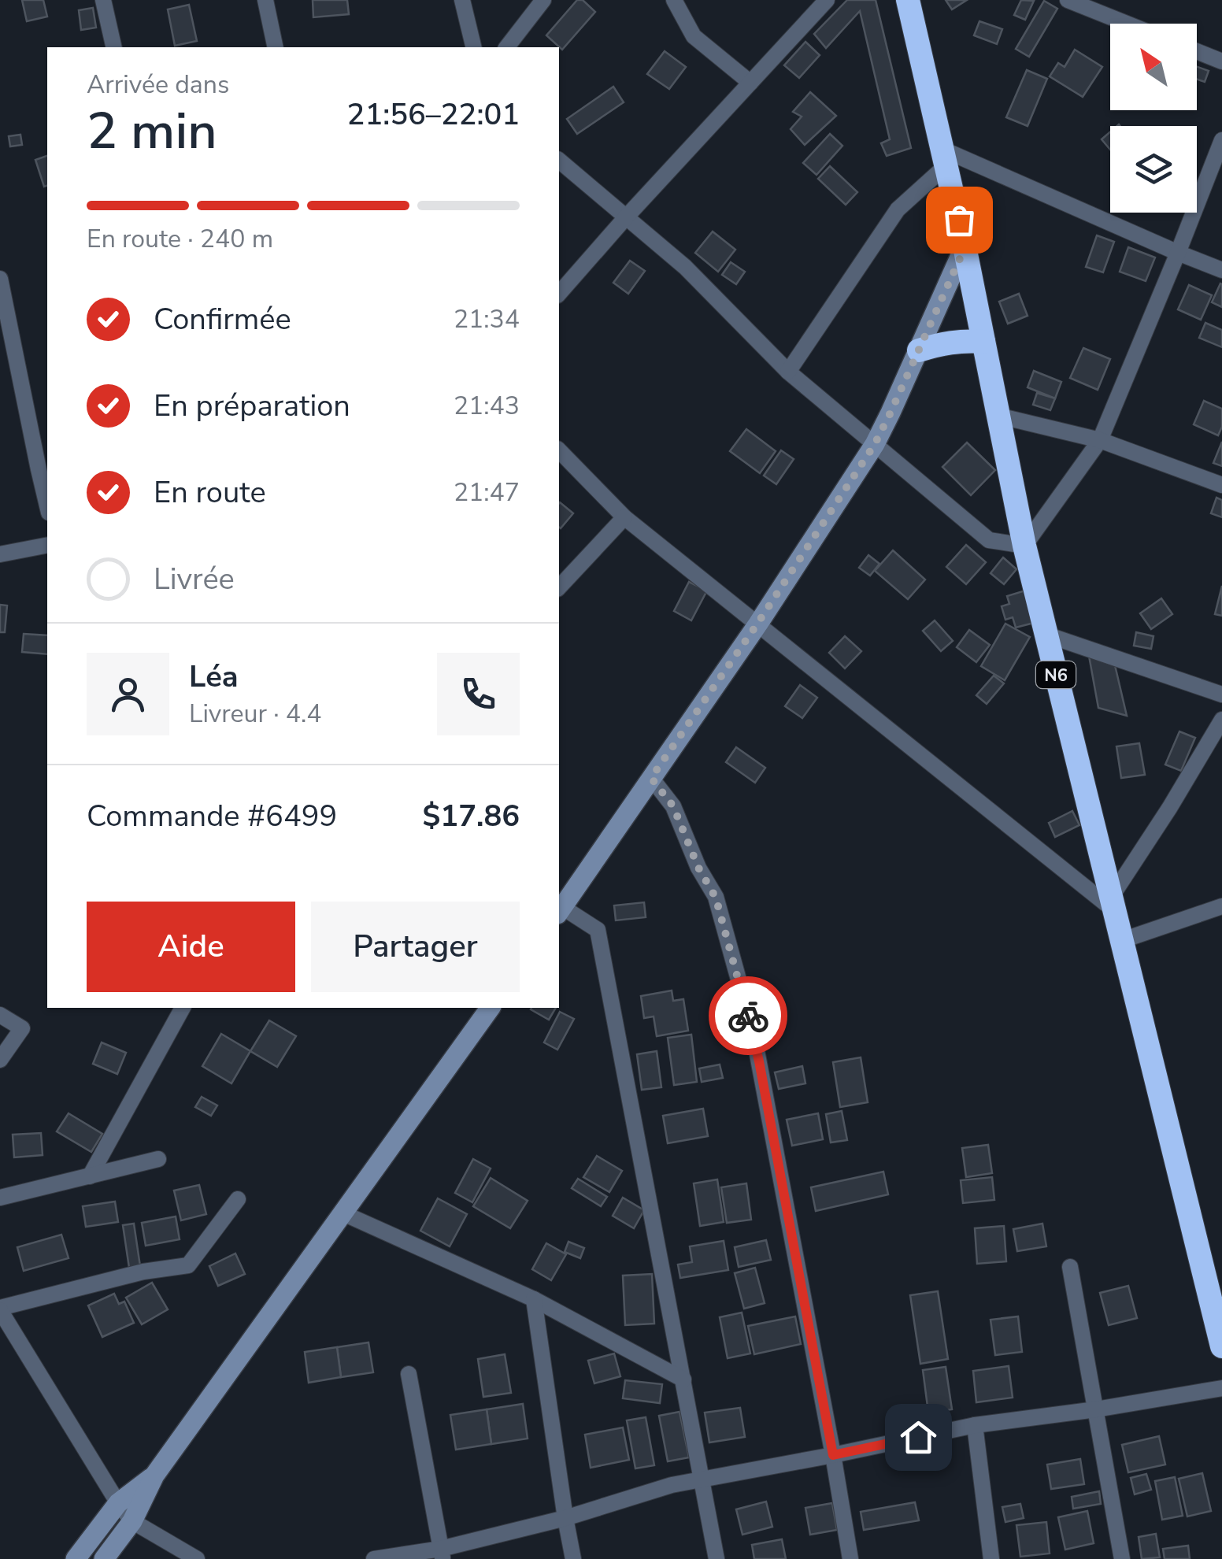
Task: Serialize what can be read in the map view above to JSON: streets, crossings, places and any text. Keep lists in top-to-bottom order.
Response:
{
  "streets": {
    "highway": ["N6"]
  },
  "north": "top left",
  "page": {
    "heading": ["2 min", "Arrivée dans", "21:56–22:01"],
    "panel": [
      "Léa",
      "Livreur · 4.4",
      "Commande #6499",
      "$17.86"
    ],
    "bar": "En route · 240 m",
    "list": [
      ["Confirmée", "21:34"],
      ["En préparation", "21:43"],
      ["En route", "21:47"],
      "Livrée"
    ],
    "buttons": ["Aide", "Partager"]
  }
}
